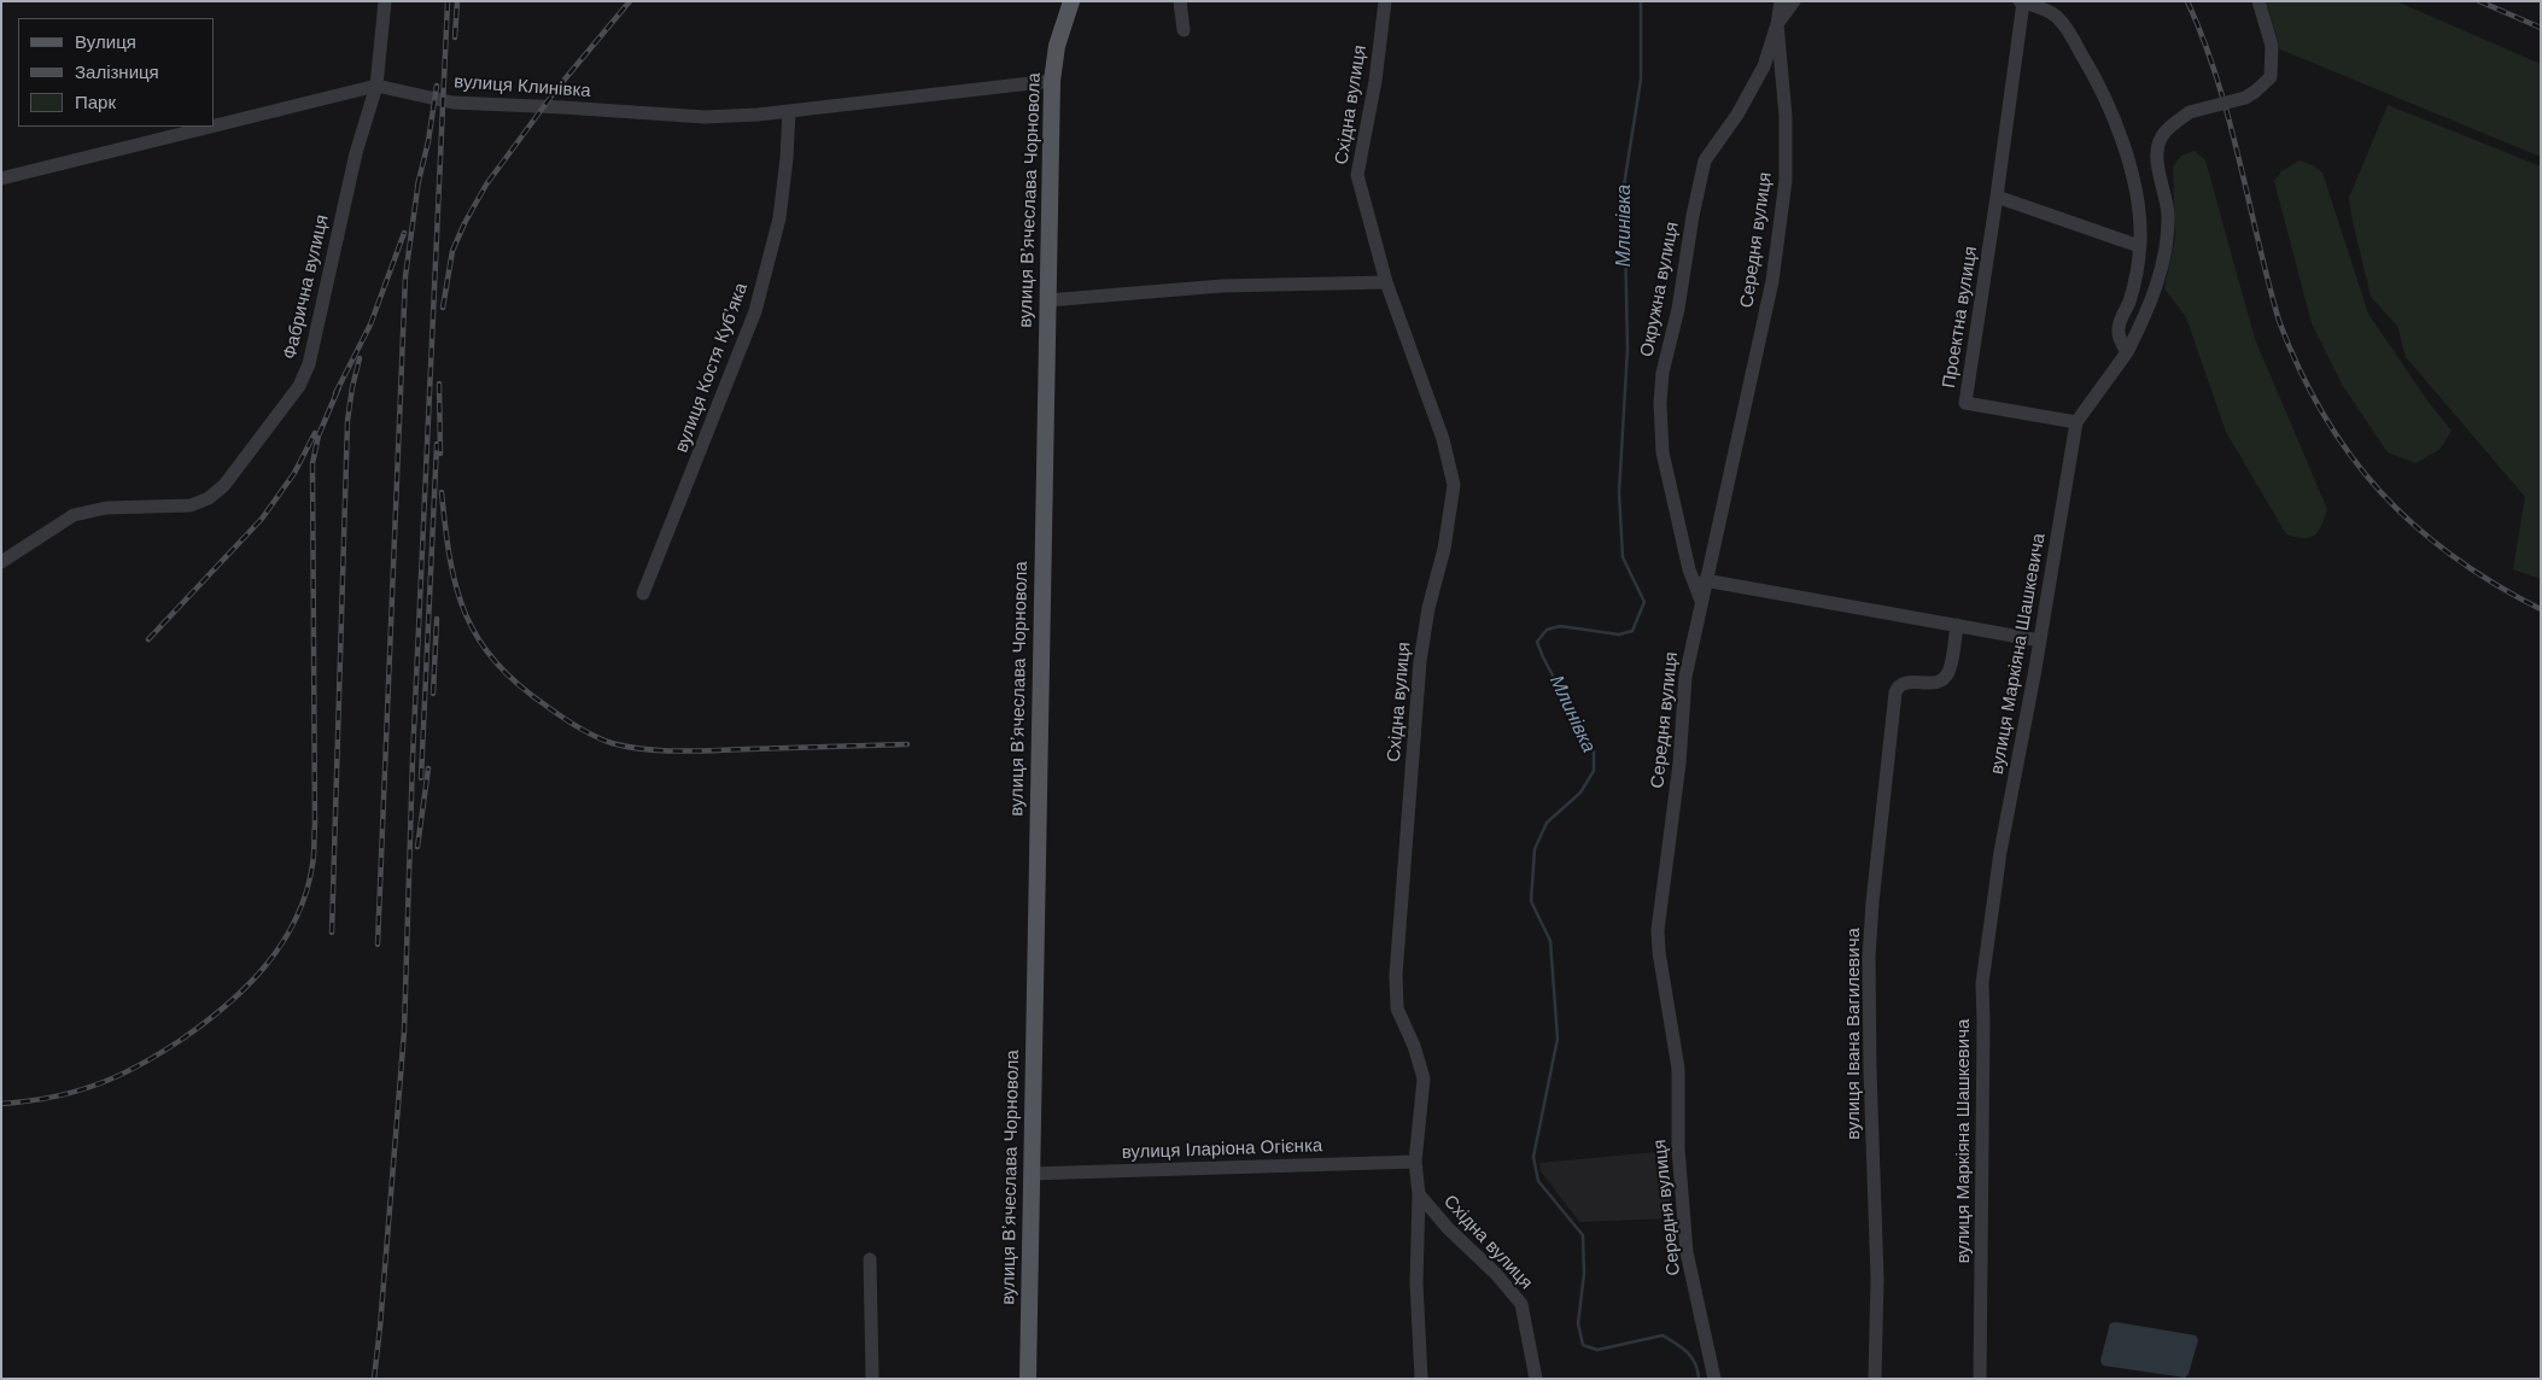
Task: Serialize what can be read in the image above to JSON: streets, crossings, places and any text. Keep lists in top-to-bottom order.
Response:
{
  "streets": {
    "main road": ["вулиця Вʼячеслава Чорновола"],
    "street": [
      "вулиця Клинівка",
      "Східна вулиця",
      "Середня вулиця",
      "Фабрична вулиця",
      "Окружна вулиця",
      "Проектна вулиця",
      "вулиця Костя Кубʼяка",
      "вулиця Маркіяна Шашкевича",
      "вулиця Івана Вагилевича",
      "вулиця Іларіона Огієнка"
    ]
  },
  "crossings": [
    ["вулиця Клинівка", "вулиця Вʼячеслава Чорновола"],
    ["вулиця Клинівка", "Фабрична вулиця"],
    ["вулиця Клинівка", "вулиця Костя Кубʼяка"],
    ["Східна вулиця", "вулиця Іларіона Огієнка"],
    ["вулиця Вʼячеслава Чорновола", "вулиця Іларіона Огієнка"],
    ["Середня вулиця", "Окружна вулиця"],
    ["Проектна вулиця", "вулиця Маркіяна Шашкевича"]
  ],
  "water": ["Млинівка"],
  "legend": ["Вулиця", "Залізниця", "Парк"]
}
